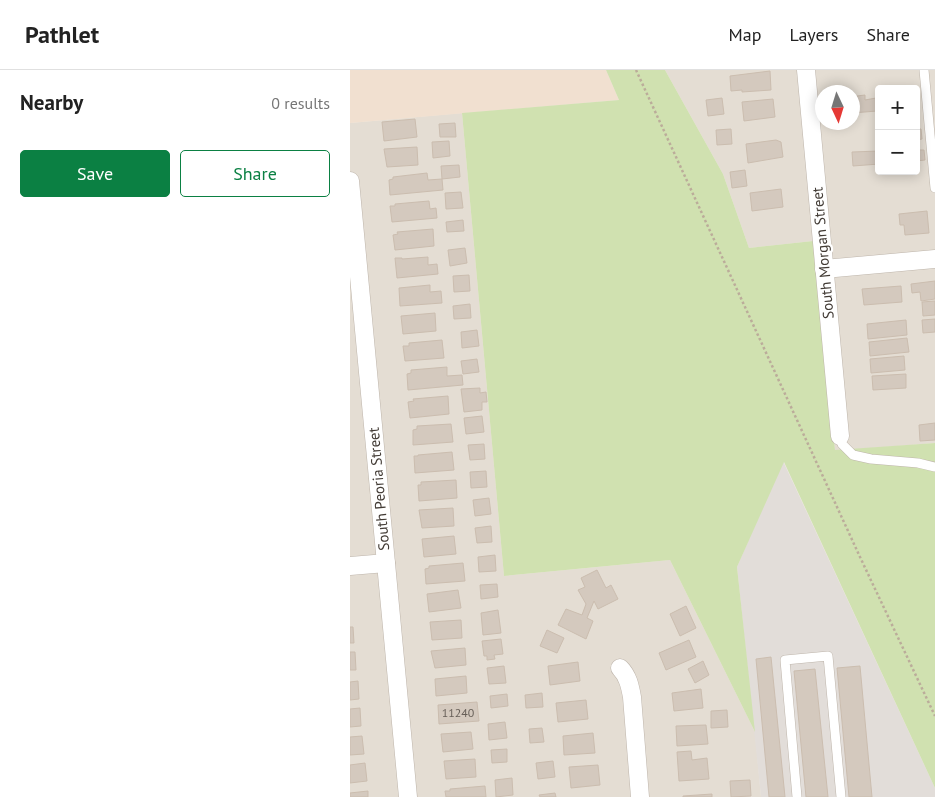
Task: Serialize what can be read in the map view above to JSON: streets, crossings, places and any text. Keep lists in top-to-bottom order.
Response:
{
  "streets": {
    "street": ["South Morgan Street", "South Peoria Street"]
  },
  "house_numbers": ["11240"],
  "north": "bottom",
  "page": {
    "header": "Pathlet",
    "nav": ["Map", "Layers", "Share"],
    "heading": ["Nearby", "0 results"],
    "map_buttons": ["+", "−"],
    "buttons": ["Save", "Share"]
  }
}
